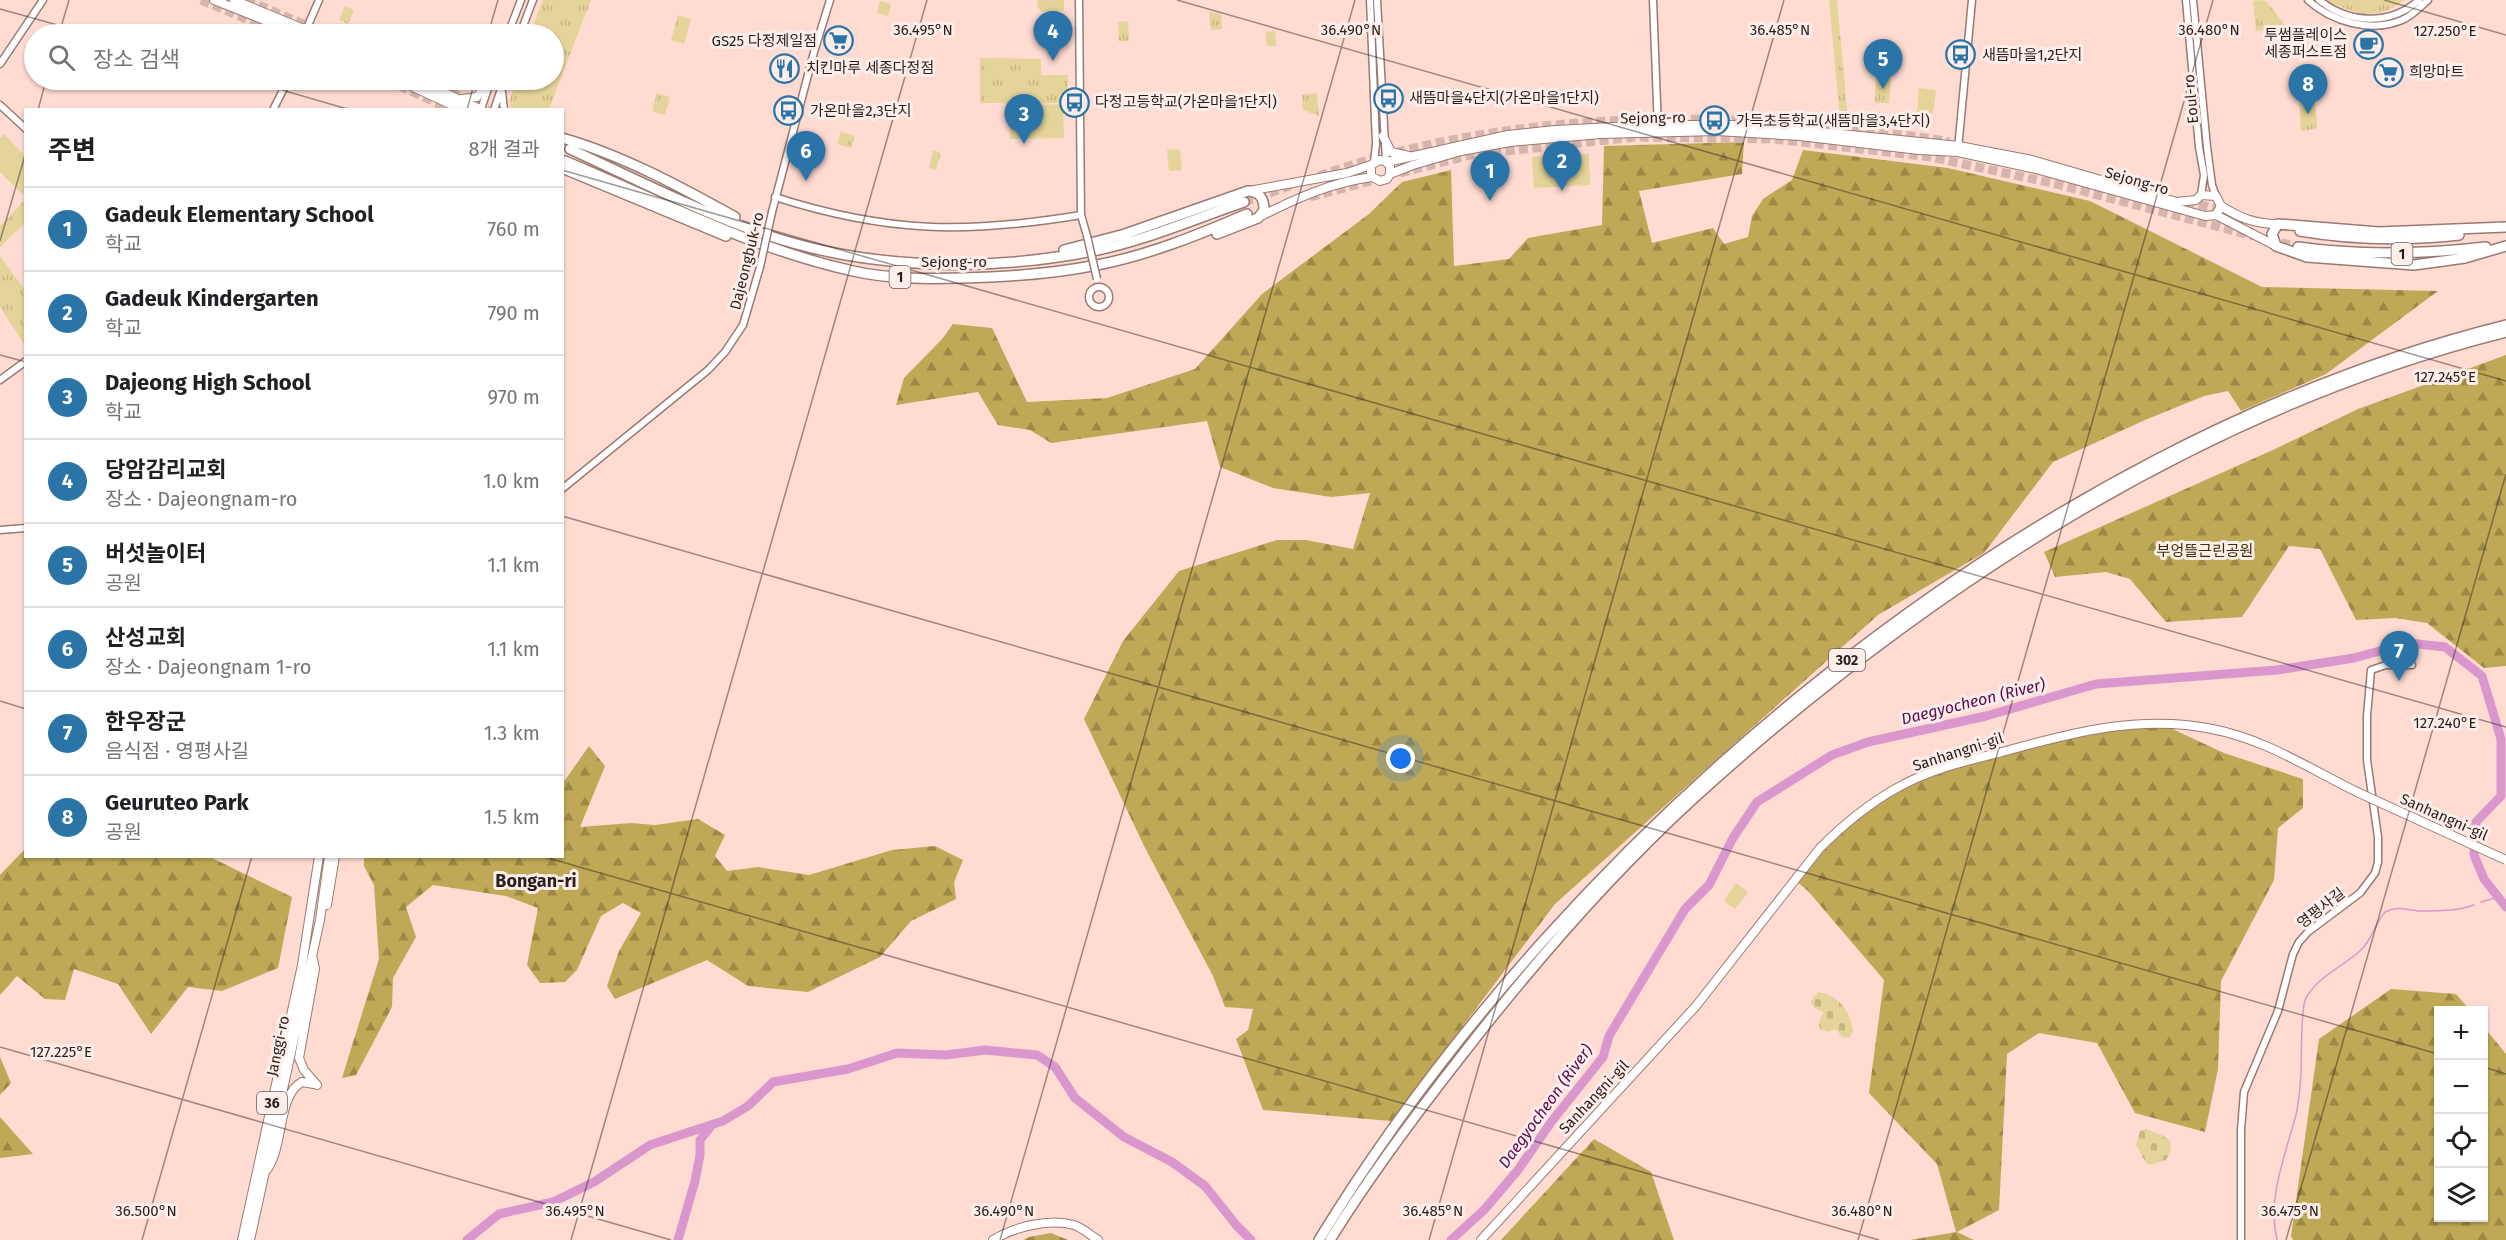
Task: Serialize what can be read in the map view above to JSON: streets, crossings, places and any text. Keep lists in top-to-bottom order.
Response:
{
  "streets": {
    "highway": ["Sejong-ro", "1", "302"],
    "main road": ["Sanhangni-gil", "Janggi-ro", "36"],
    "street": ["Eoul-ro", "Dajeongbuk-ro", "영평사길"]
  },
  "crossings": [
    ["Eoul-ro", "Sejong-ro"]
  ],
  "districts": ["Bongan-ri"],
  "water": ["Daegyocheon (River)"],
  "parks": ["부엉뜰근린공원"],
  "places": {
    "supermarket": ["GS25 다정제일점", "희망마트"],
    "cafe": ["투썸플레이스 세종퍼스트점"],
    "bus stop": [
      "새뜸마을1,2단지",
      "새뜸마을4단지(가온마을1단지)",
      "다정고등학교(가온마을1단지)",
      "가온마을2,3단지",
      "가득초등학교(새뜸마을3,4단지)"
    ],
    "restaurant": ["치킨마루 세종다정점"]
  },
  "page": {
    "pins": [
      "4",
      "5",
      "8",
      "3",
      "6",
      "2",
      "1",
      "7"
    ],
    "search": "장소 검색",
    "heading": ["주변", "8개 결과"],
    "list": [
      {
        "mark": "1",
        "name": "Gadeuk Elementary School",
        "note": "학교",
        "value": "760 m"
      },
      {
        "mark": "2",
        "name": "Gadeuk Kindergarten",
        "note": "학교",
        "value": "790 m"
      },
      {
        "mark": "3",
        "name": "Dajeong High School",
        "note": "학교",
        "value": "970 m"
      },
      {
        "mark": "4",
        "name": "당암감리교회",
        "note": "장소 · Dajeongnam-ro",
        "value": "1.0 km"
      },
      {
        "mark": "5",
        "name": "버섯놀이터",
        "note": "공원",
        "value": "1.1 km"
      },
      {
        "mark": "6",
        "name": "산성교회",
        "note": "장소 · Dajeongnam 1-ro",
        "value": "1.1 km"
      },
      {
        "mark": "7",
        "name": "한우장군",
        "note": "음식점 · 영평사길",
        "value": "1.3 km"
      },
      {
        "mark": "8",
        "name": "Geuruteo Park",
        "note": "공원",
        "value": "1.5 km"
      }
    ],
    "map_buttons": ["+", "−"]
  },
  "coordinates": [
    "36.495°N",
    "36.490°N",
    "36.485°N",
    "36.480°N",
    "127.250°E",
    "127.245°E",
    "127.240°E",
    "127.225°E",
    "36.500°N",
    "36.475°N"
  ]
}
